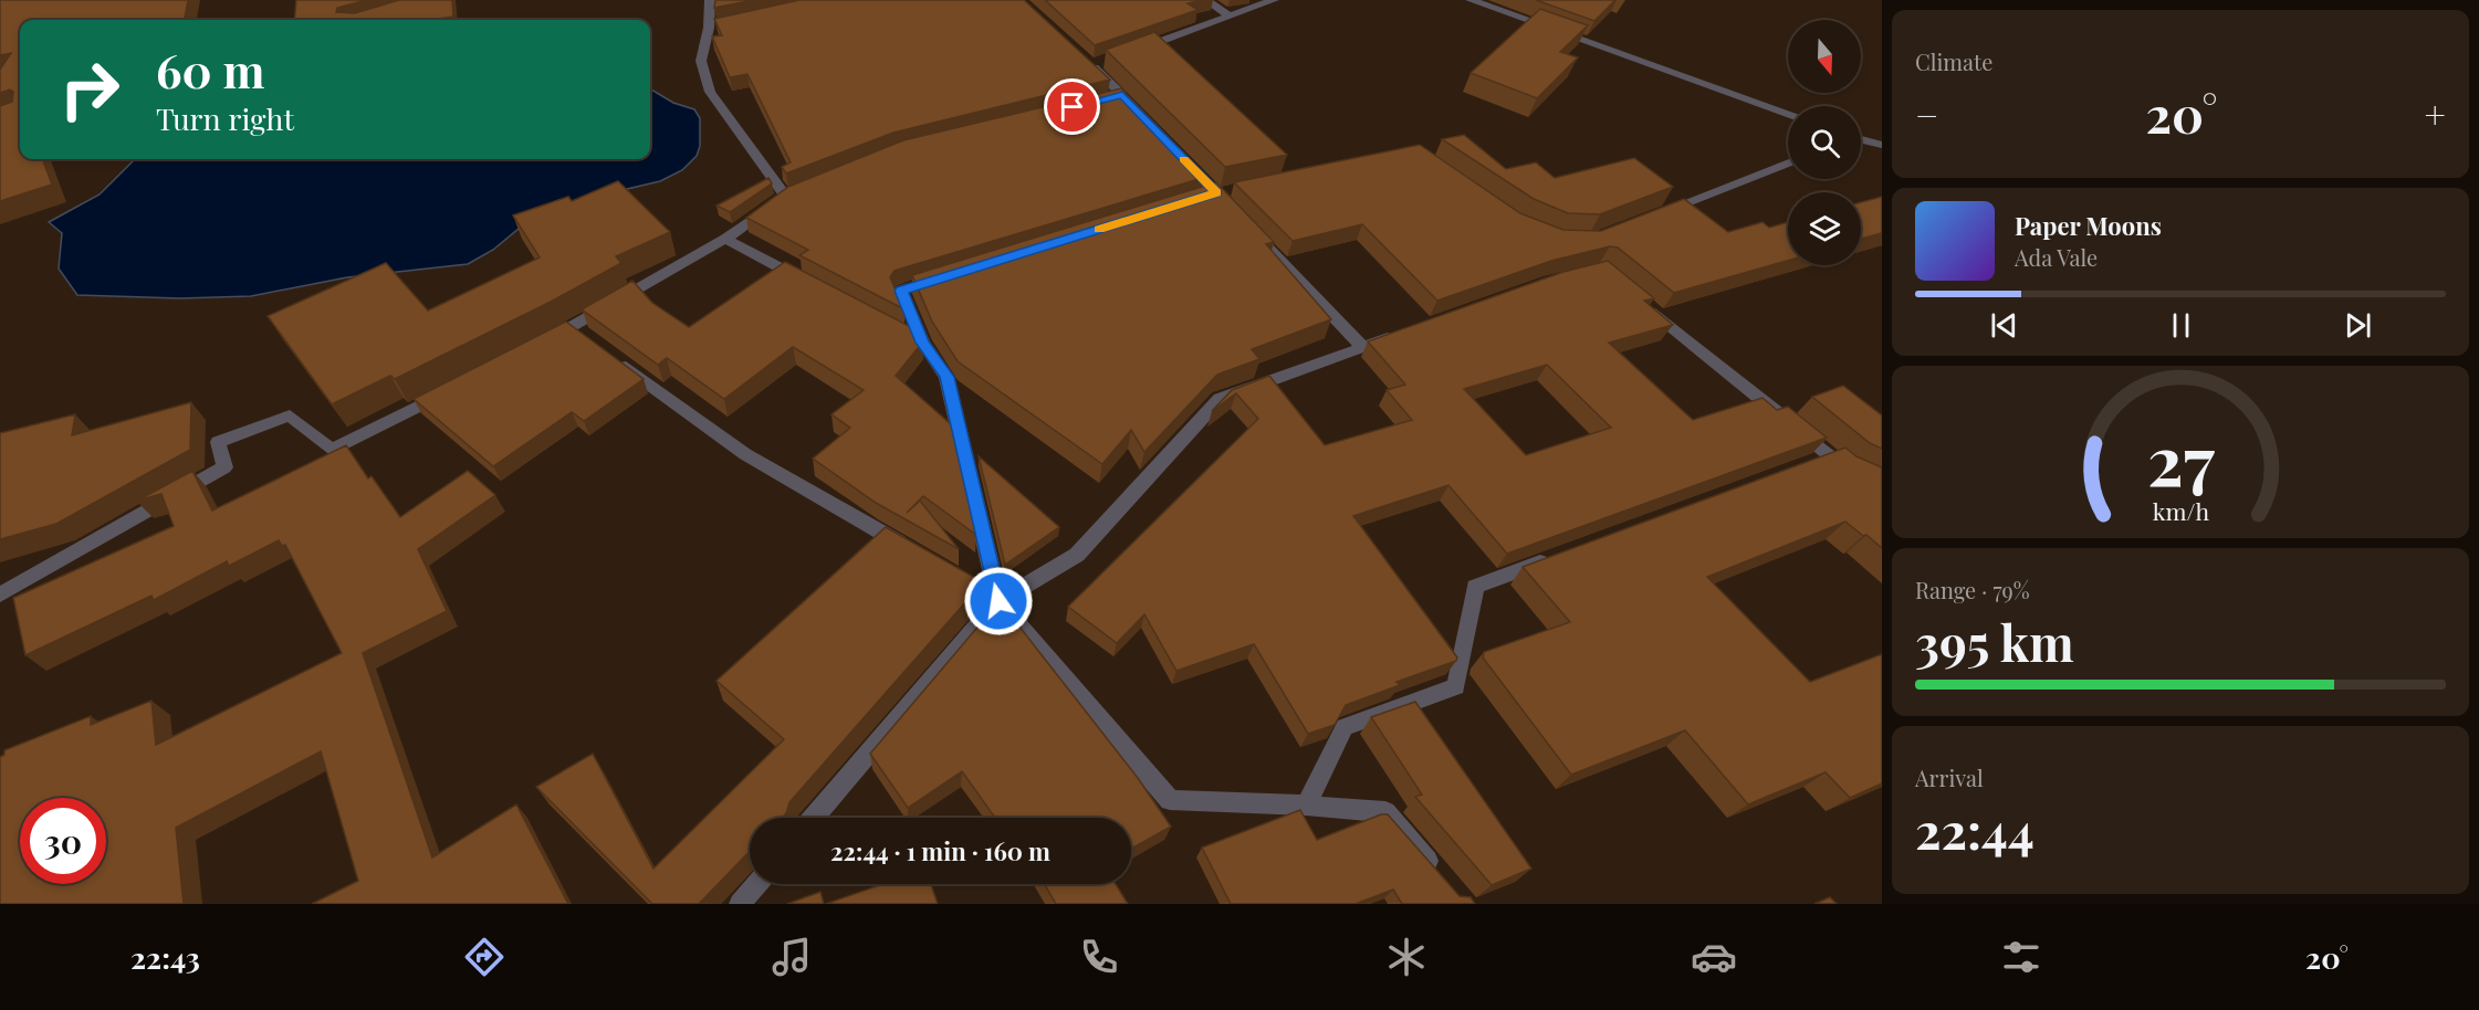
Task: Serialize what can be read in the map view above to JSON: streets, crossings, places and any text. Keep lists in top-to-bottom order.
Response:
{
  "north": "bottom",
  "page": {
    "tile": [
      "Climate",
      ["Range · 79%", "395 km"],
      ["Arrival", "22:44"]
    ],
    "turn": ["60 m", "Turn right"],
    "heat": ["−", "20°", "+"],
    "song": ["Paper Moons", "Ada Vale"],
    "limit": "30",
    "trip": "22:44 · 1 min · 160 m",
    "tabs": ["22:43", "20°"],
    "gauge": ["27", "km/h"]
  }
}
